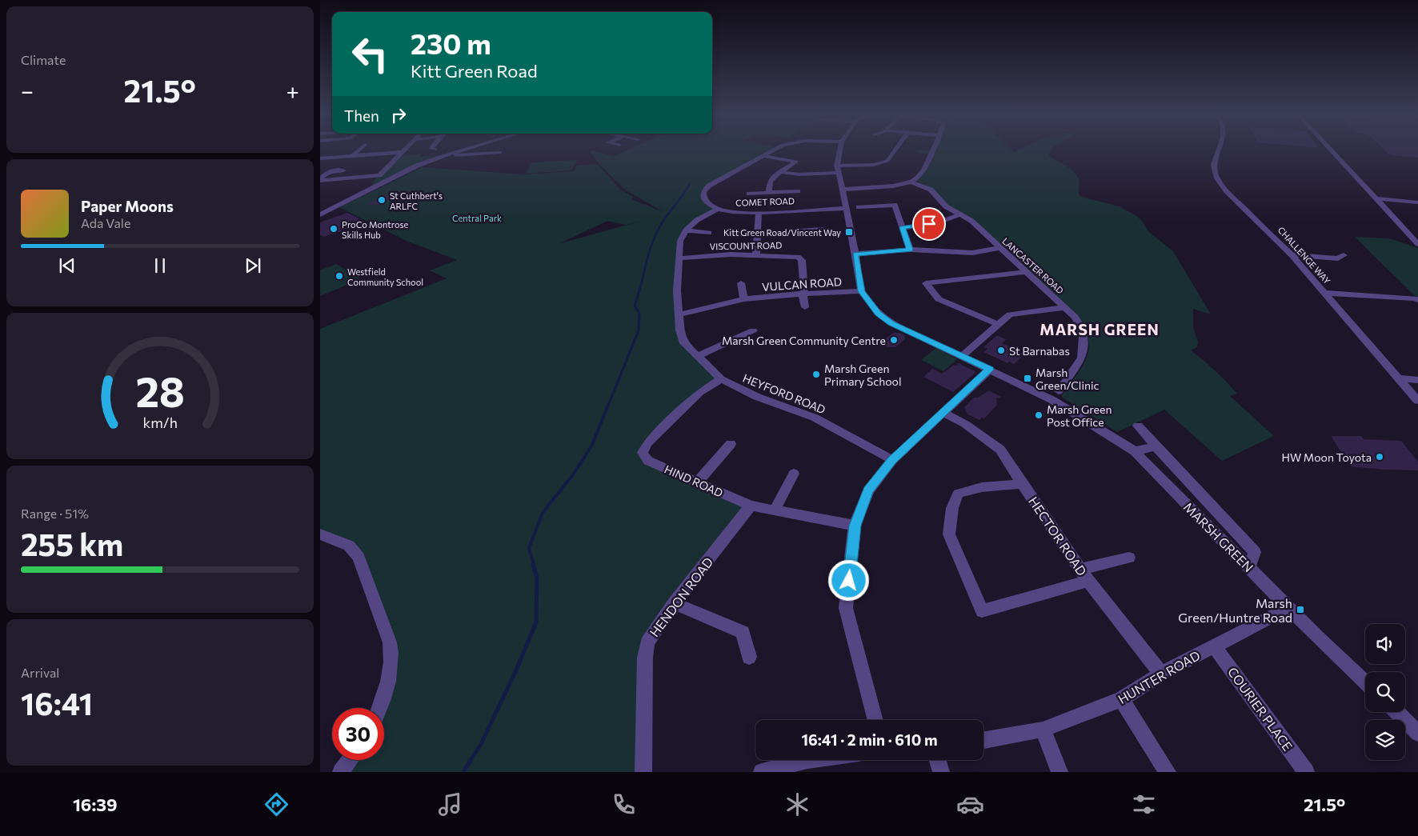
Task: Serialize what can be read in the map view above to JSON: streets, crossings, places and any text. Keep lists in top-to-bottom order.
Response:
{
  "streets": {
    "street": [
      "COMET ROAD",
      "VISCOUNT ROAD",
      "CHALLENGE WAY",
      "LANCASTER ROAD",
      "VULCAN ROAD",
      "HEYFORD ROAD",
      "HIND ROAD",
      "HECTOR ROAD",
      "MARSH GREEN",
      "HENDON ROAD",
      "HUNTER ROAD",
      "COURIER PLACE"
    ]
  },
  "crossings": [
    ["VISCOUNT ROAD", "VULCAN ROAD"],
    ["VISCOUNT ROAD", "HEYFORD ROAD"],
    ["LANCASTER ROAD", "MARSH GREEN"],
    ["VULCAN ROAD", "HEYFORD ROAD"],
    ["VULCAN ROAD", "MARSH GREEN"],
    ["HEYFORD ROAD", "HIND ROAD"],
    ["HIND ROAD", "HENDON ROAD"],
    ["HECTOR ROAD", "HUNTER ROAD"],
    ["MARSH GREEN", "HUNTER ROAD"],
    ["HUNTER ROAD", "COURIER PLACE"]
  ],
  "districts": ["MARSH GREEN"],
  "parks": ["Central Park"],
  "places": {
    "other": [
      "St Cuthbert's ARLFC",
      "ProCo Montrose Skills Hub",
      "Westfield Community School",
      "Marsh Green Community Centre",
      "St Barnabas",
      "Marsh Green Primary School",
      "Marsh Green Post Office",
      "HW Moon Toyota"
    ],
    "transit": ["Kitt Green Road/Vincent Way", "Marsh Green/Clinic", "Marsh Green/Huntre Road"]
  },
  "page": {
    "tile": [
      "Climate",
      ["Range · 51%", "255 km"],
      ["Arrival", "16:41"]
    ],
    "turn": ["230 m", "Kitt Green Road"],
    "heat": ["−", "21.5°", "+"],
    "then": "Then",
    "song": ["Paper Moons", "Ada Vale"],
    "limit": "30",
    "trip": "16:41 · 2 min · 610 m",
    "tabs": ["16:39", "21.5°"],
    "gauge": ["28", "km/h"]
  }
}
